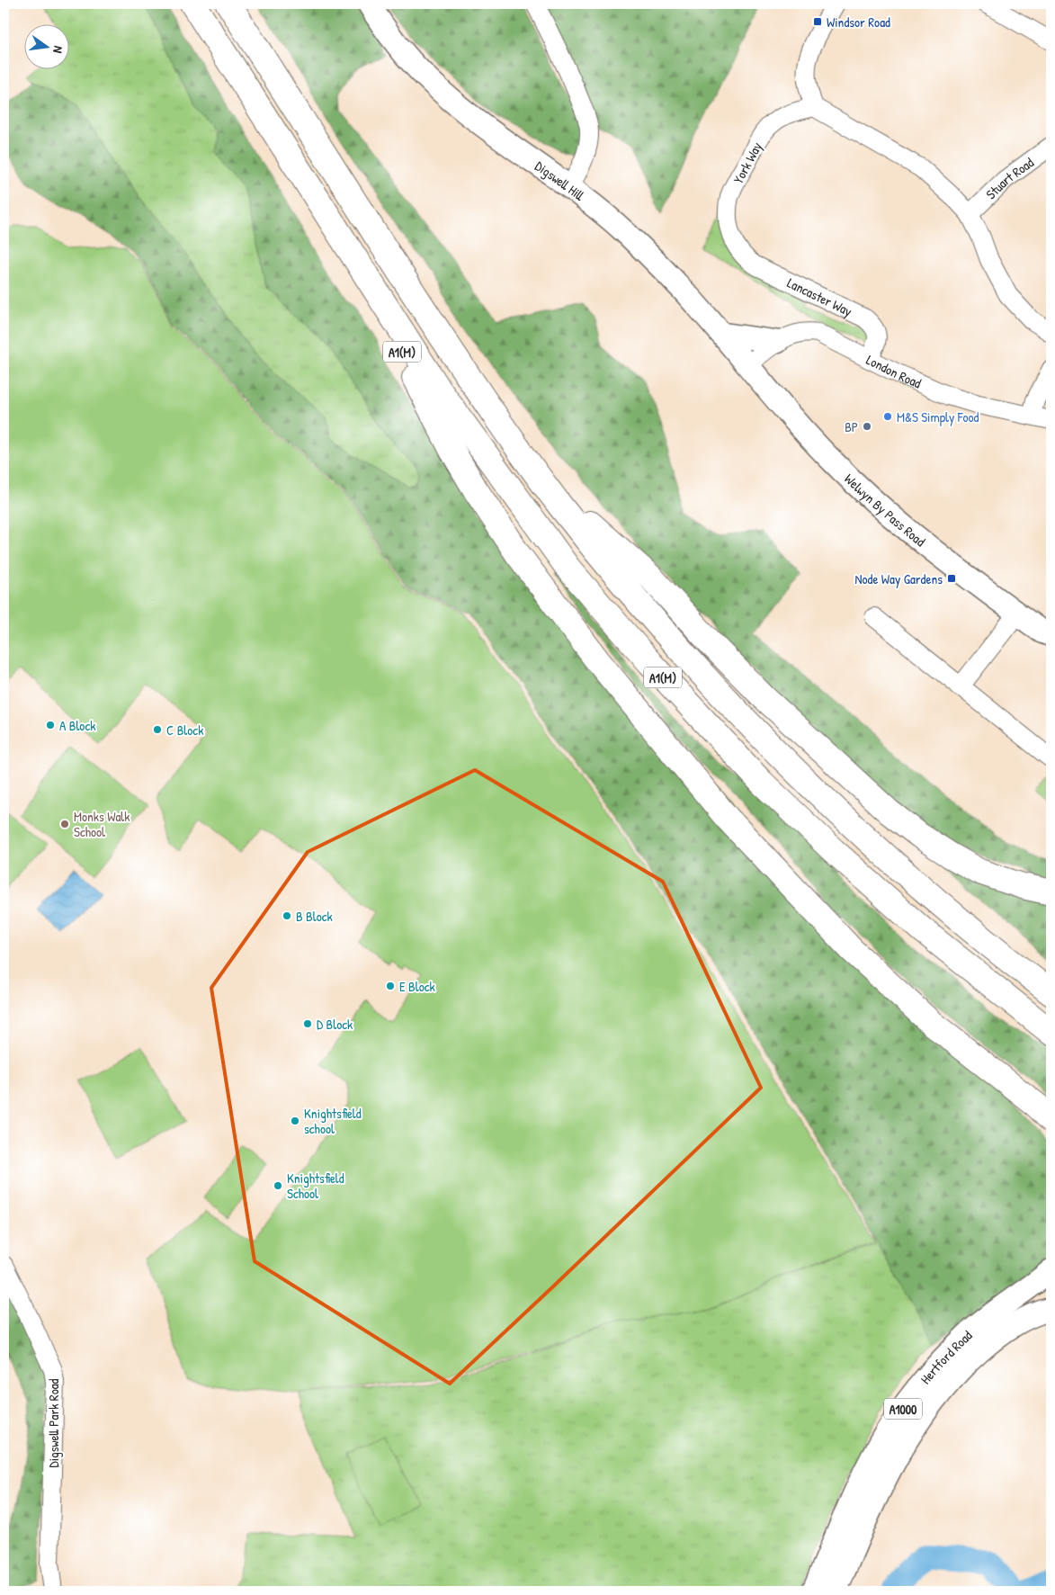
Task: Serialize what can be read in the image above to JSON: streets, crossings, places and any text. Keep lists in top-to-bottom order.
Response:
{
  "streets": {
    "highway": ["A1(M)"],
    "main road": [
      "Digswell Hill",
      "Welwyn By Pass Road",
      "Hertford Road",
      "A1000"
    ],
    "street": [
      "York Way",
      "Stuart Road",
      "Lancaster Way",
      "London Road",
      "Digswell Park Road"
    ]
  },
  "crossings": [
    ["York Way", "Lancaster Way"],
    ["Digswell Hill", "London Road"],
    ["Digswell Hill", "Welwyn By Pass Road"],
    ["Lancaster Way", "London Road"],
    ["London Road", "Welwyn By Pass Road"]
  ],
  "places": {
    "transit": ["Windsor Road", "Node Way Gardens"],
    "other": [
      "M&S Simply Food",
      "BP",
      "A Block",
      "C Block",
      "Monks Walk School",
      "B Block",
      "E Block",
      "D Block",
      "Knightsfield school",
      "Knightsfield School"
    ]
  },
  "north": "right"
}
